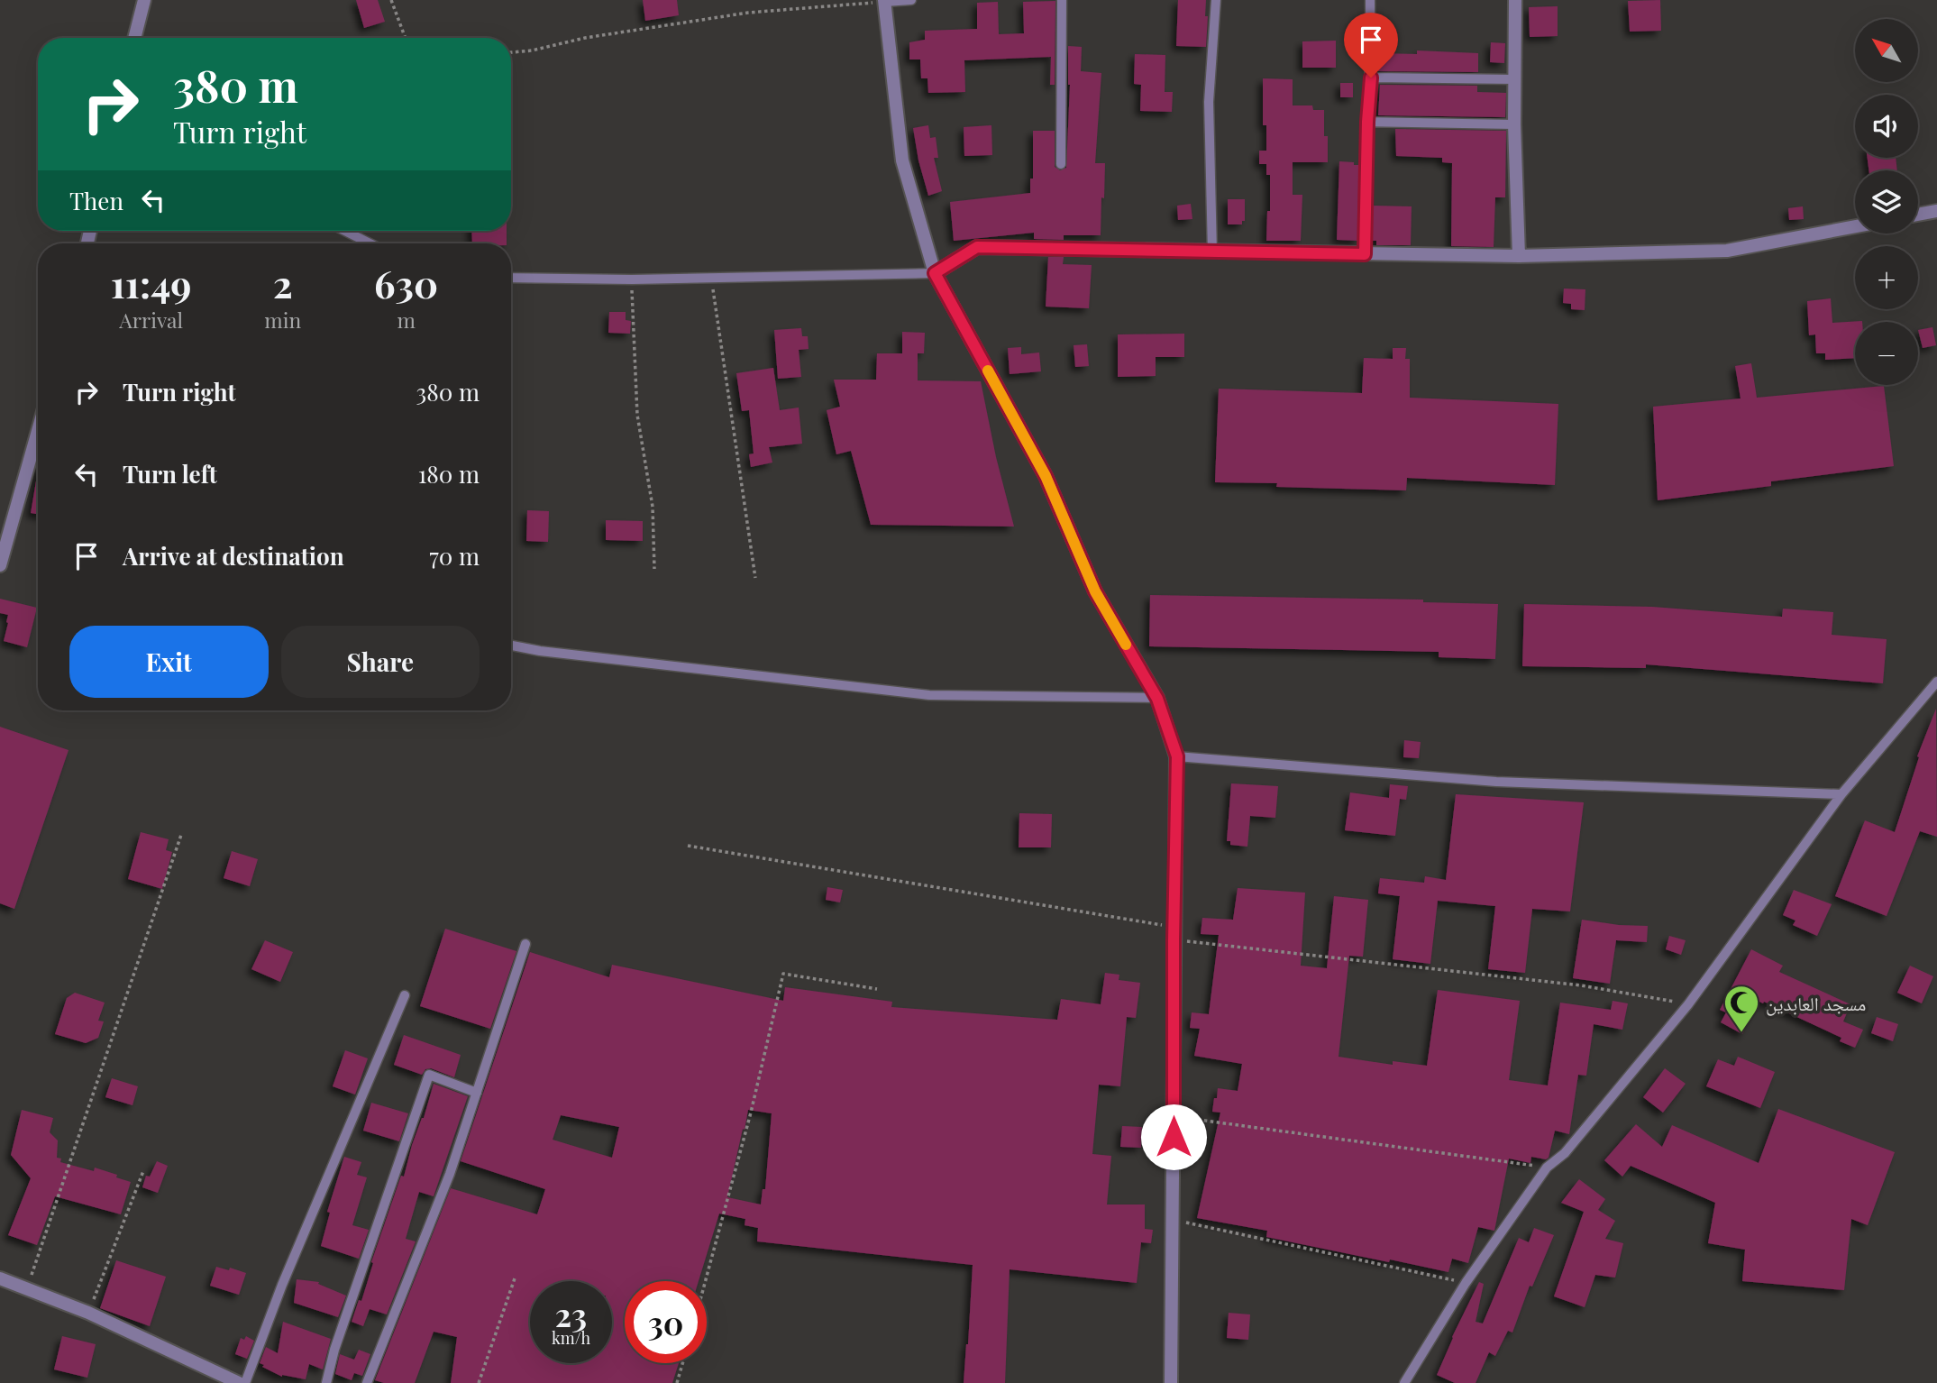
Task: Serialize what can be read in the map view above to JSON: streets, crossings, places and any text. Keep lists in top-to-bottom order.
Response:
{
  "places": {
    "mosque": ["مسجد العابدين"]
  },
  "north": "top left",
  "page": {
    "map_buttons": ["+", "−"],
    "turn": ["380 m", "Turn right"],
    "then": "Then",
    "eta": [
      "11:49",
      "Arrival",
      "2",
      "min",
      "630",
      "m"
    ],
    "list": [
      {
        "name": "Turn right",
        "value": "380 m"
      },
      {
        "name": "Turn left",
        "value": "180 m"
      },
      {
        "name": "Arrive at destination",
        "value": "70 m"
      }
    ],
    "buttons": ["Exit", "Share"],
    "speed": "23 km/h",
    "limit": "30"
  }
}
